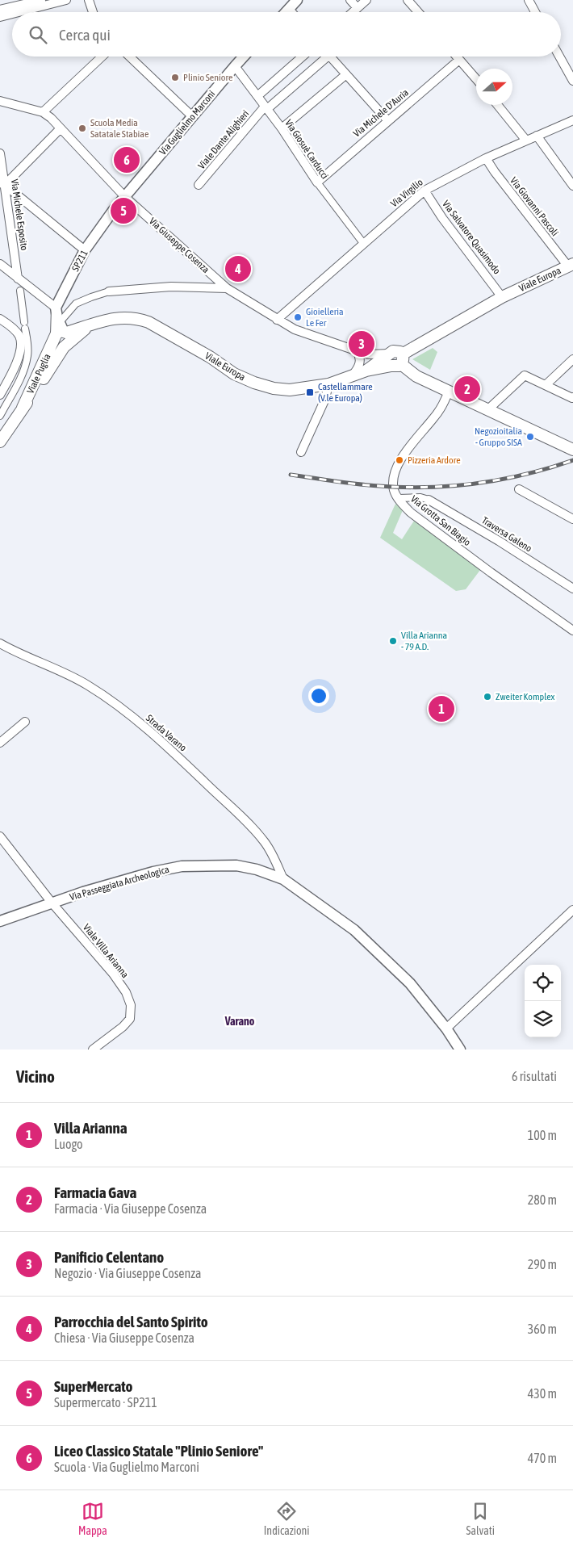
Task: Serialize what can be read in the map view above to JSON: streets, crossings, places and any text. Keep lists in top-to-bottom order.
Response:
{
  "streets": {
    "main road": ["Viale Europa", "Viale Puglia"],
    "street": [
      "Via Michele D'Auria",
      "Via Guglielmo Marconi",
      "Viale Dante Alighieri",
      "Via Giosuè Carducci",
      "Via Virgilio",
      "Via Giovanni Pascoli",
      "Via Michele Esposito",
      "Via Salvatore Quasimodo",
      "Via Giuseppe Cosenza",
      "SP211",
      "Via Grotta San Biagio",
      "Traversa Galeno",
      "Strada Varano",
      "Via Passeggiata Archeologica",
      "Viale Villa Arianna"
    ]
  },
  "crossings": [
    ["Via Michele D'Auria", "Via Giosuè Carducci"],
    ["Via Guglielmo Marconi", "Via Giosuè Carducci"],
    ["Via Guglielmo Marconi", "Via Giuseppe Cosenza"],
    ["Via Guglielmo Marconi", "SP211"],
    ["Viale Dante Alighieri", "Via Giosuè Carducci"],
    ["Via Giosuè Carducci", "Via Virgilio"],
    ["Via Virgilio", "Via Giovanni Pascoli"],
    ["Via Virgilio", "Via Salvatore Quasimodo"],
    ["Via Virgilio", "Via Giuseppe Cosenza"],
    ["Via Giovanni Pascoli", "Viale Europa"],
    ["Via Salvatore Quasimodo", "Viale Europa"],
    ["Via Giuseppe Cosenza", "SP211"],
    ["Via Giuseppe Cosenza", "Viale Europa"],
    ["Viale Europa", "Viale Puglia"],
    ["Strada Varano", "Via Passeggiata Archeologica"],
    ["Via Passeggiata Archeologica", "Viale Villa Arianna"]
  ],
  "districts": ["Varano"],
  "places": {
    "other": [
      "Plinio Seniore",
      "Scuola Media Satatale Stabiae",
      "Gioielleria Le Fer",
      "Negozioitalia - Gruppo SISA",
      "Pizzeria Ardore",
      "Villa Arianna - 79 A.D.",
      "Zweiter Komplex"
    ],
    "transit": ["Castellammare (V.le Europa)"]
  },
  "north": "right",
  "page": {
    "search": "Cerca qui",
    "pins": [
      "6",
      "5",
      "4",
      "3",
      "2",
      "1"
    ],
    "heading": ["Vicino", "6 risultati"],
    "list": [
      {
        "mark": "1",
        "name": "Villa Arianna",
        "note": "Luogo",
        "value": "100 m"
      },
      {
        "mark": "2",
        "name": "Farmacia Gava",
        "note": "Farmacia · Via Giuseppe Cosenza",
        "value": "280 m"
      },
      {
        "mark": "3",
        "name": "Panificio Celentano",
        "note": "Negozio · Via Giuseppe Cosenza",
        "value": "290 m"
      },
      {
        "mark": "4",
        "name": "Parrocchia del Santo Spirito",
        "note": "Chiesa · Via Giuseppe Cosenza",
        "value": "360 m"
      },
      {
        "mark": "5",
        "name": "SuperMercato",
        "note": "Supermercato · SP211",
        "value": "430 m"
      },
      {
        "mark": "6",
        "name": "Liceo Classico Statale \"Plinio Seniore\"",
        "note": "Scuola · Via Guglielmo Marconi",
        "value": "470 m"
      }
    ],
    "nav": ["Mappa", "Indicazioni", "Salvati"]
  }
}
